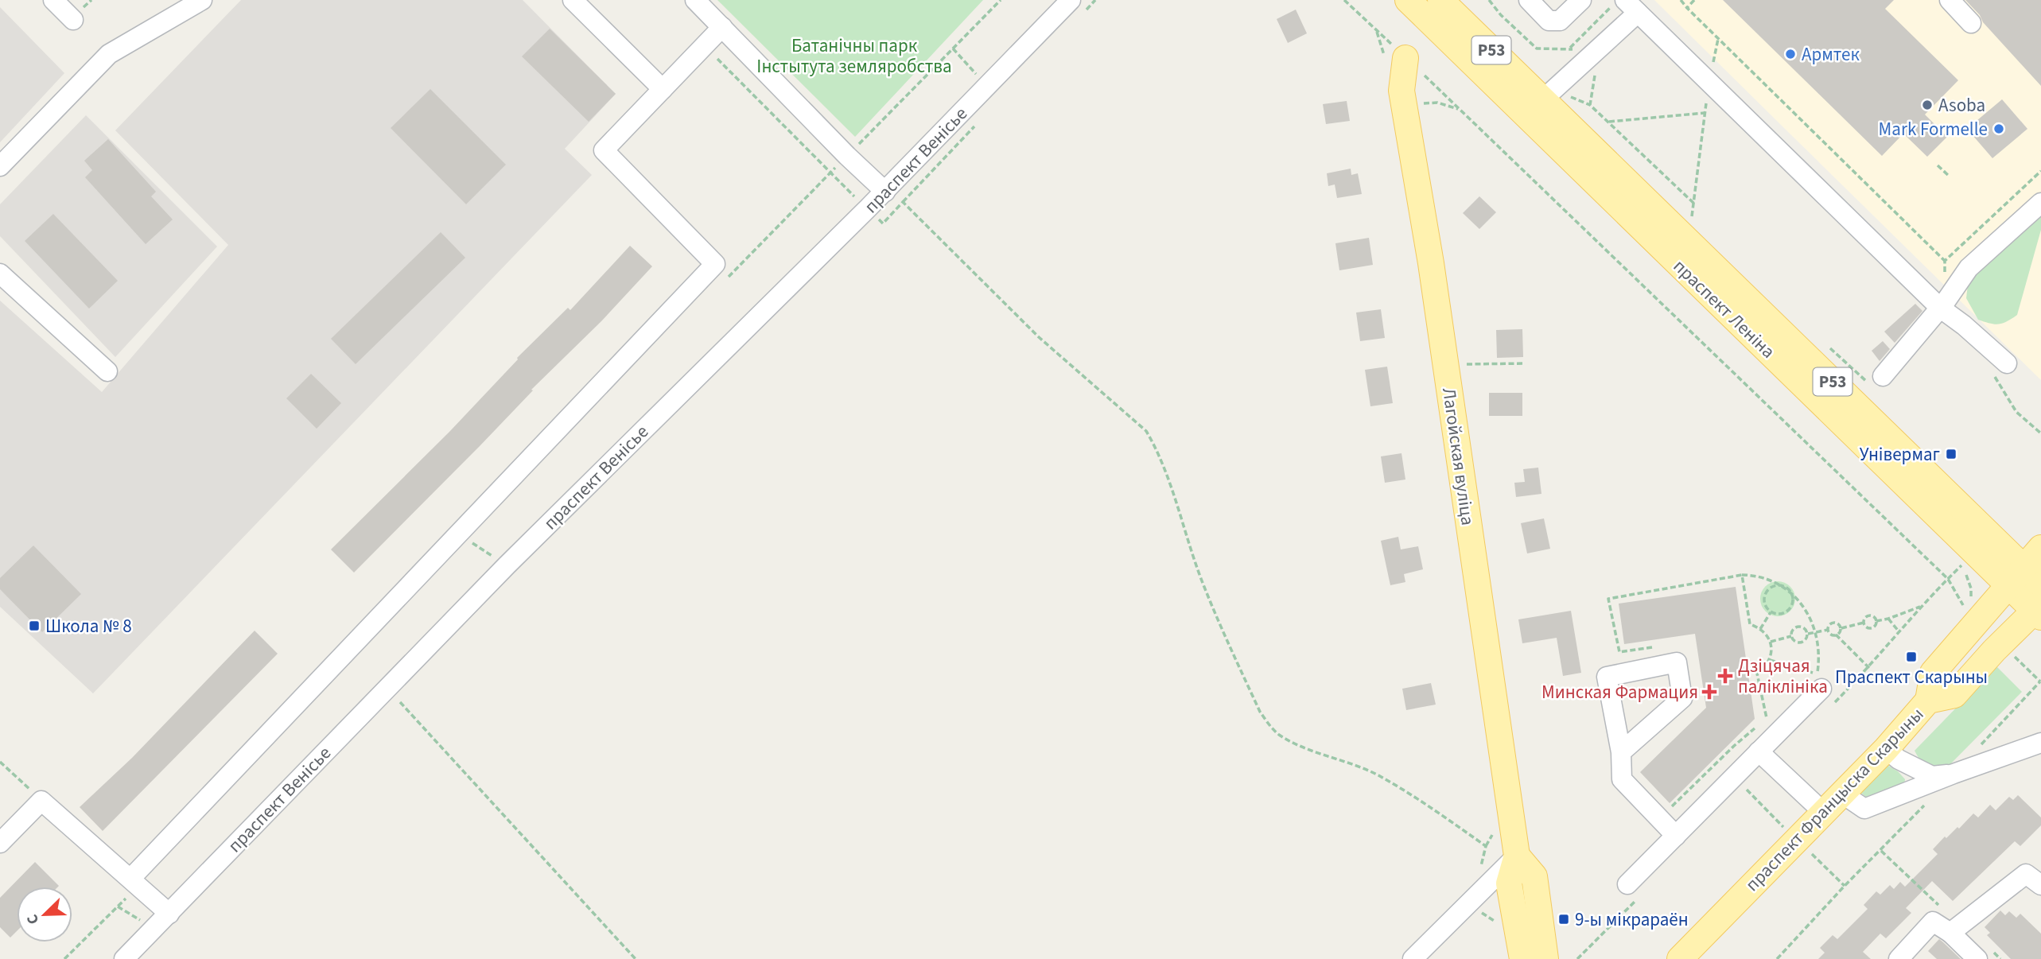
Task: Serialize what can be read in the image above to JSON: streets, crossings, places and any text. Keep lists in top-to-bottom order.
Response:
{
  "streets": {
    "main road": [
      "Р53",
      "праспект Леніна",
      "Лагойская вуліца",
      "праспект Францыска Скарыны"
    ],
    "street": ["праспект Венісье"]
  },
  "crossings": [
    ["праспект Леніна", "праспект Францыска Скарыны"]
  ],
  "parks": ["Батанічны парк Інстытута земляробства"],
  "places": {
    "other": ["Армтек", "Asoba", "Mark Formelle"],
    "transit": [
      "Універмаг",
      "Школа № 8",
      "Праспект Скарыны",
      "9-ы мікрараён"
    ],
    "health": ["Дзіцячая паліклініка", "Минская Фармация"]
  },
  "north": "bottom left"
}
